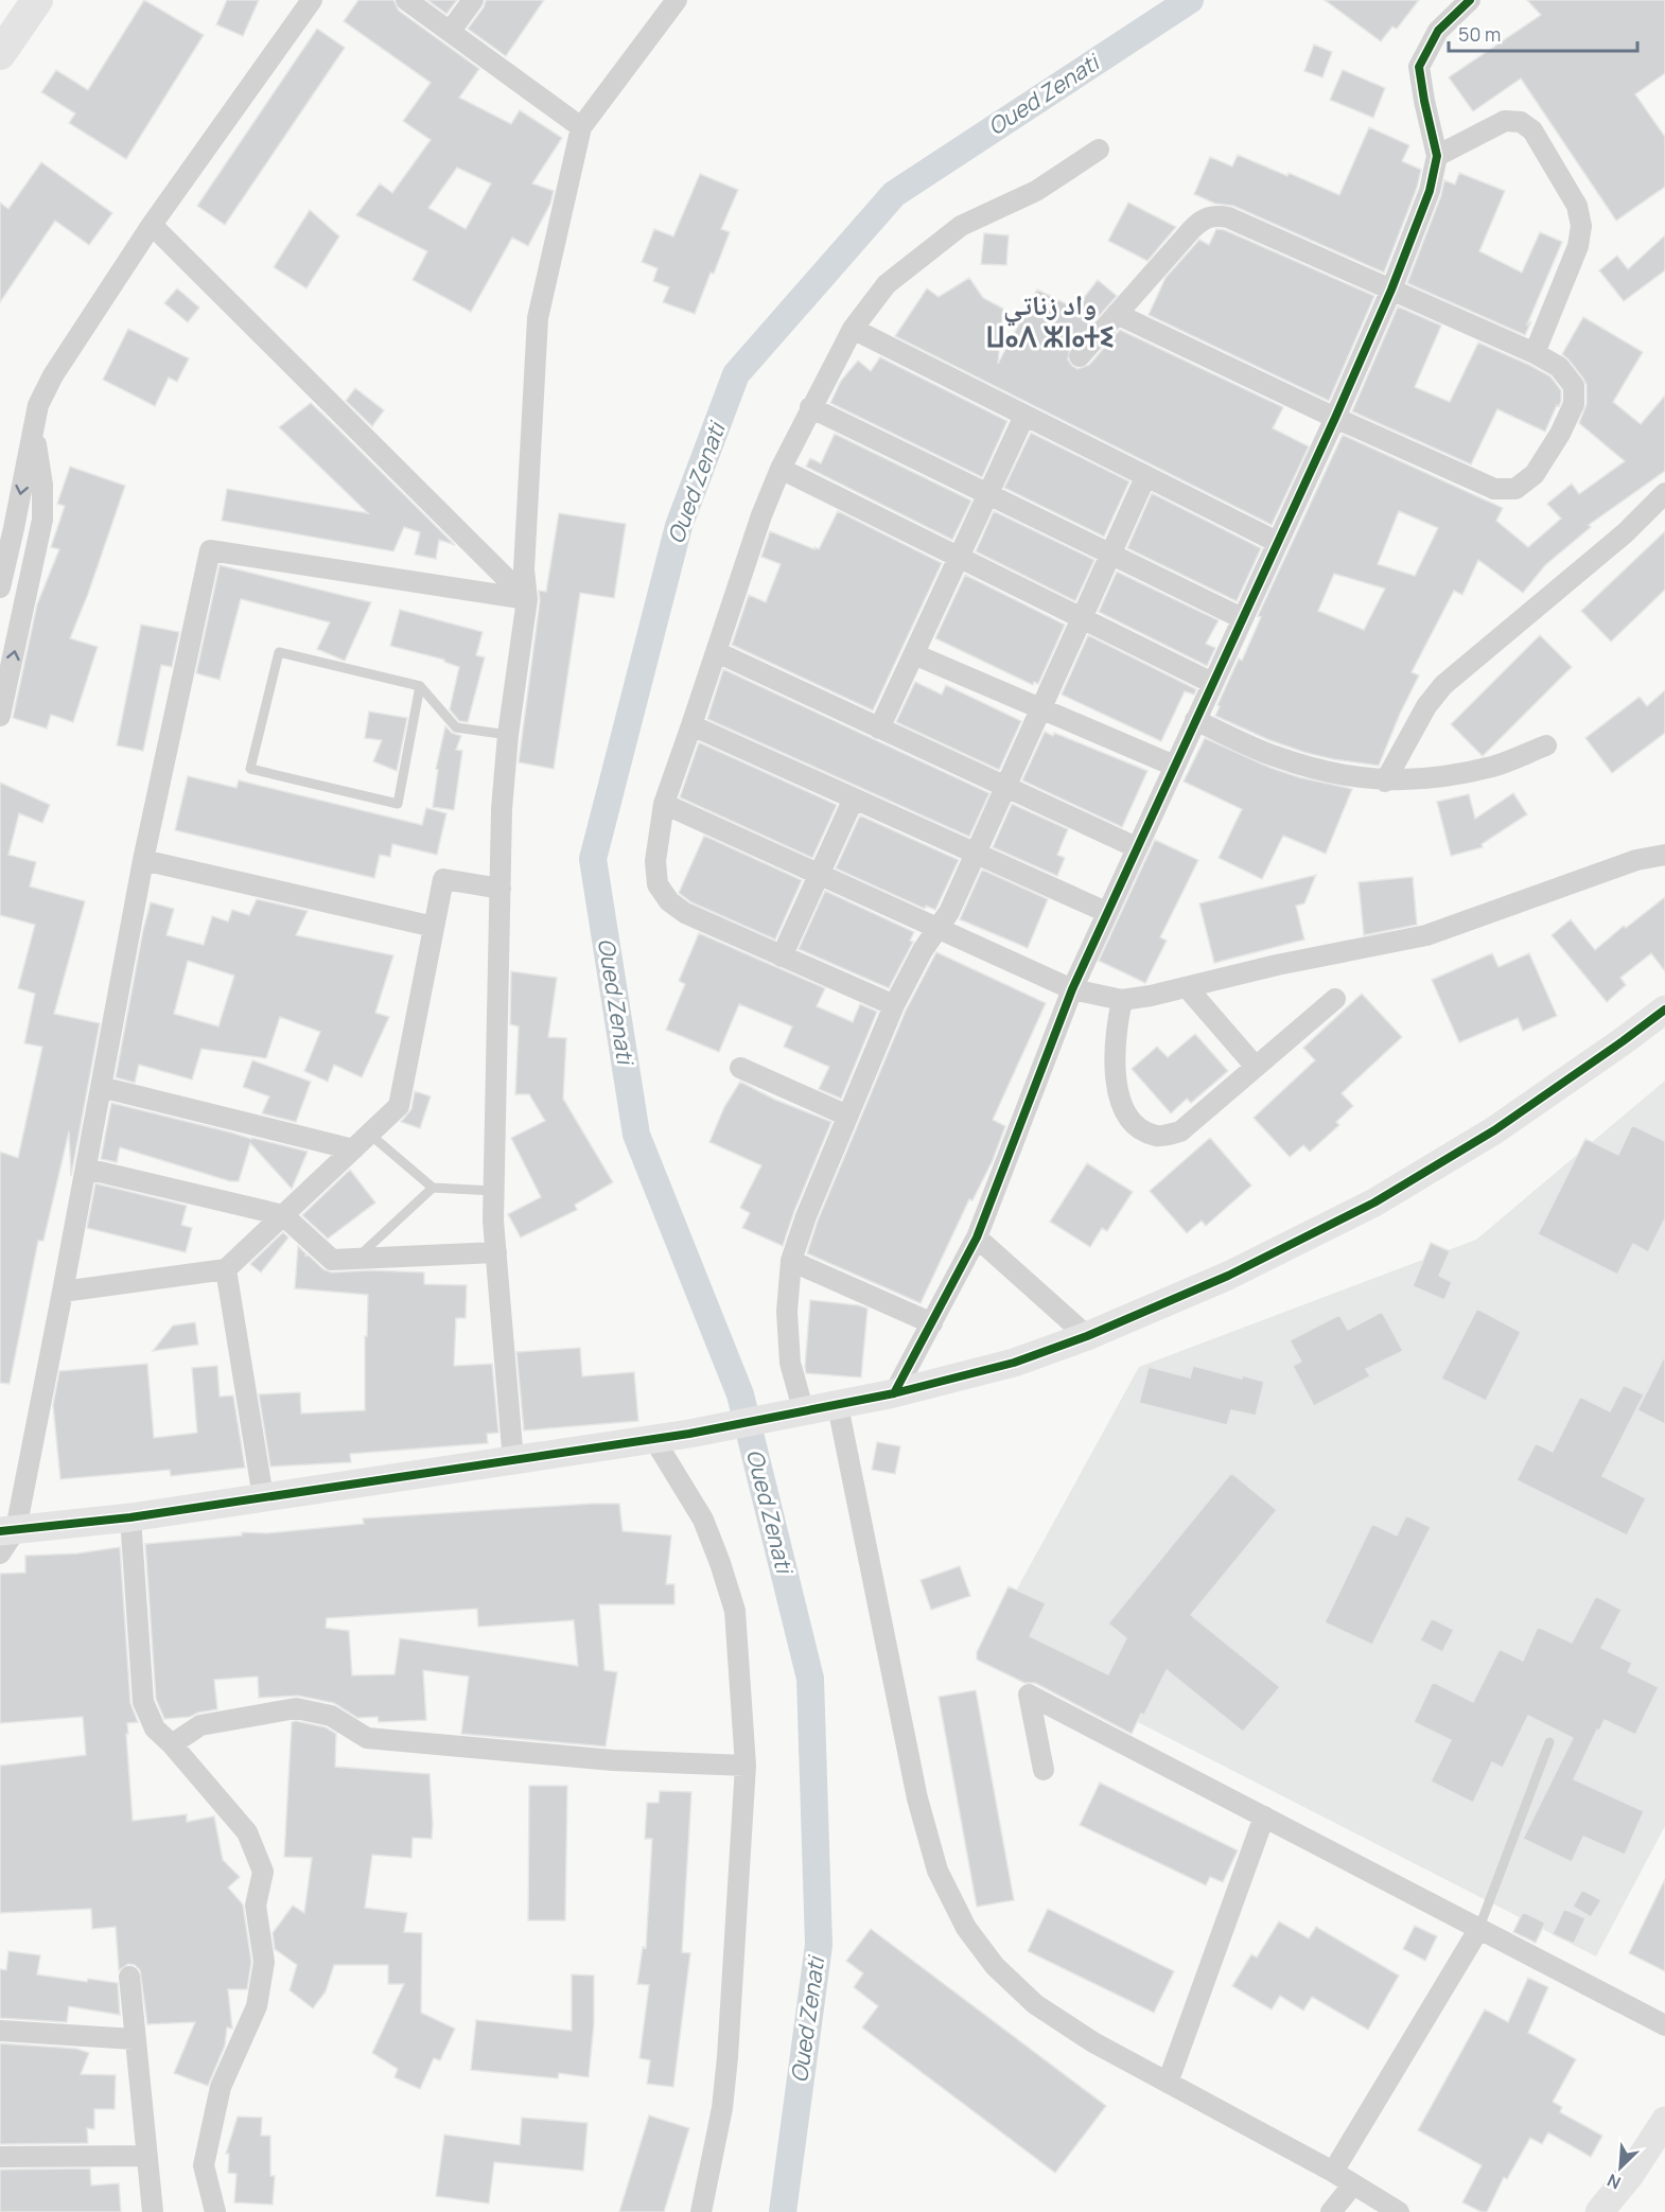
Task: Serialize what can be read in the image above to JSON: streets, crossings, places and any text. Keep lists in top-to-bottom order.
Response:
{
  "districts": ["واد زناتي ⵡⴰⴷ ⵣⵏⴰⵜⵉ"],
  "water": ["Oued Zenati"],
  "scale_bar": "50 m",
  "north": "bottom left"
}
